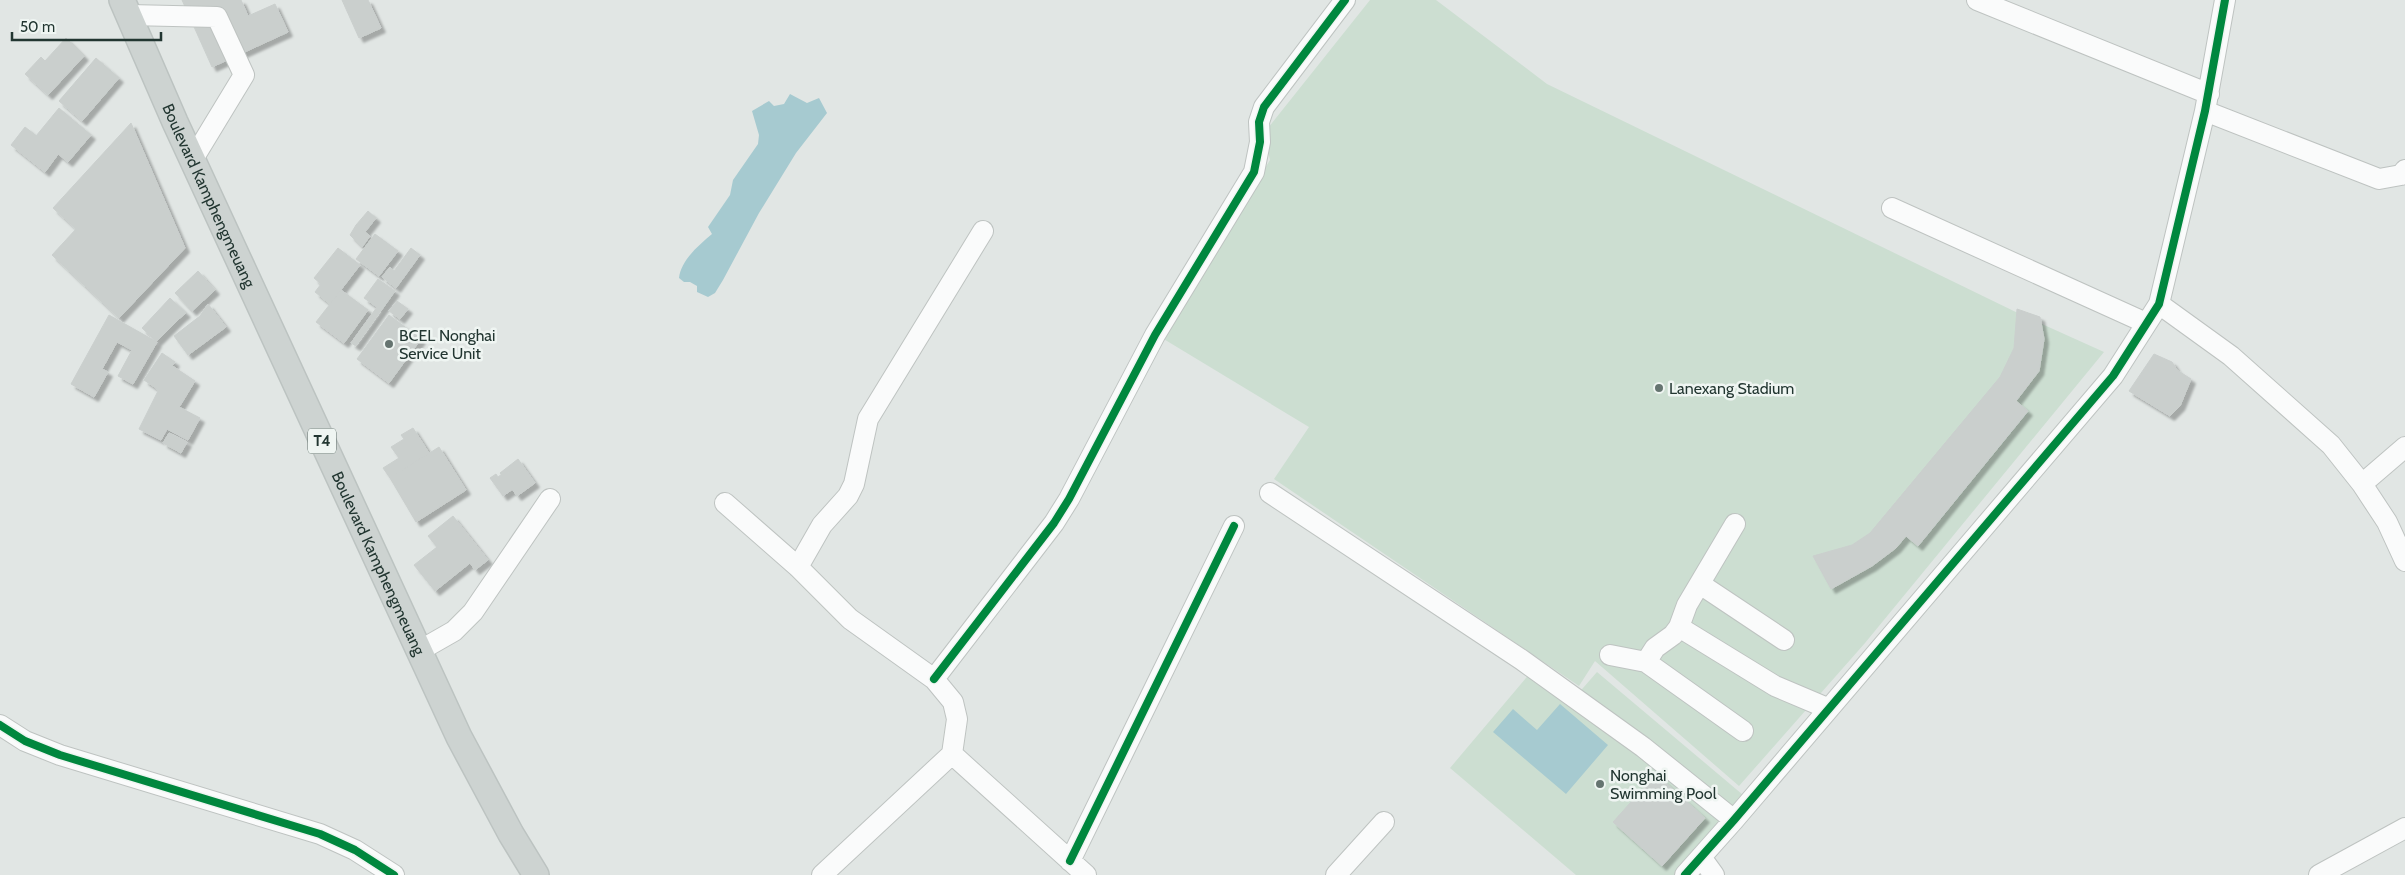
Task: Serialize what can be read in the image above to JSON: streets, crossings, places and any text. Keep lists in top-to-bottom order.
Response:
{
  "streets": {
    "main road": ["Boulevard Kamphengmeuang", "T4"]
  },
  "places": ["BCEL Nonghai Service Unit", "Lanexang Stadium", "Nonghai Swimming Pool"],
  "scale_bar": "50 m"
}
